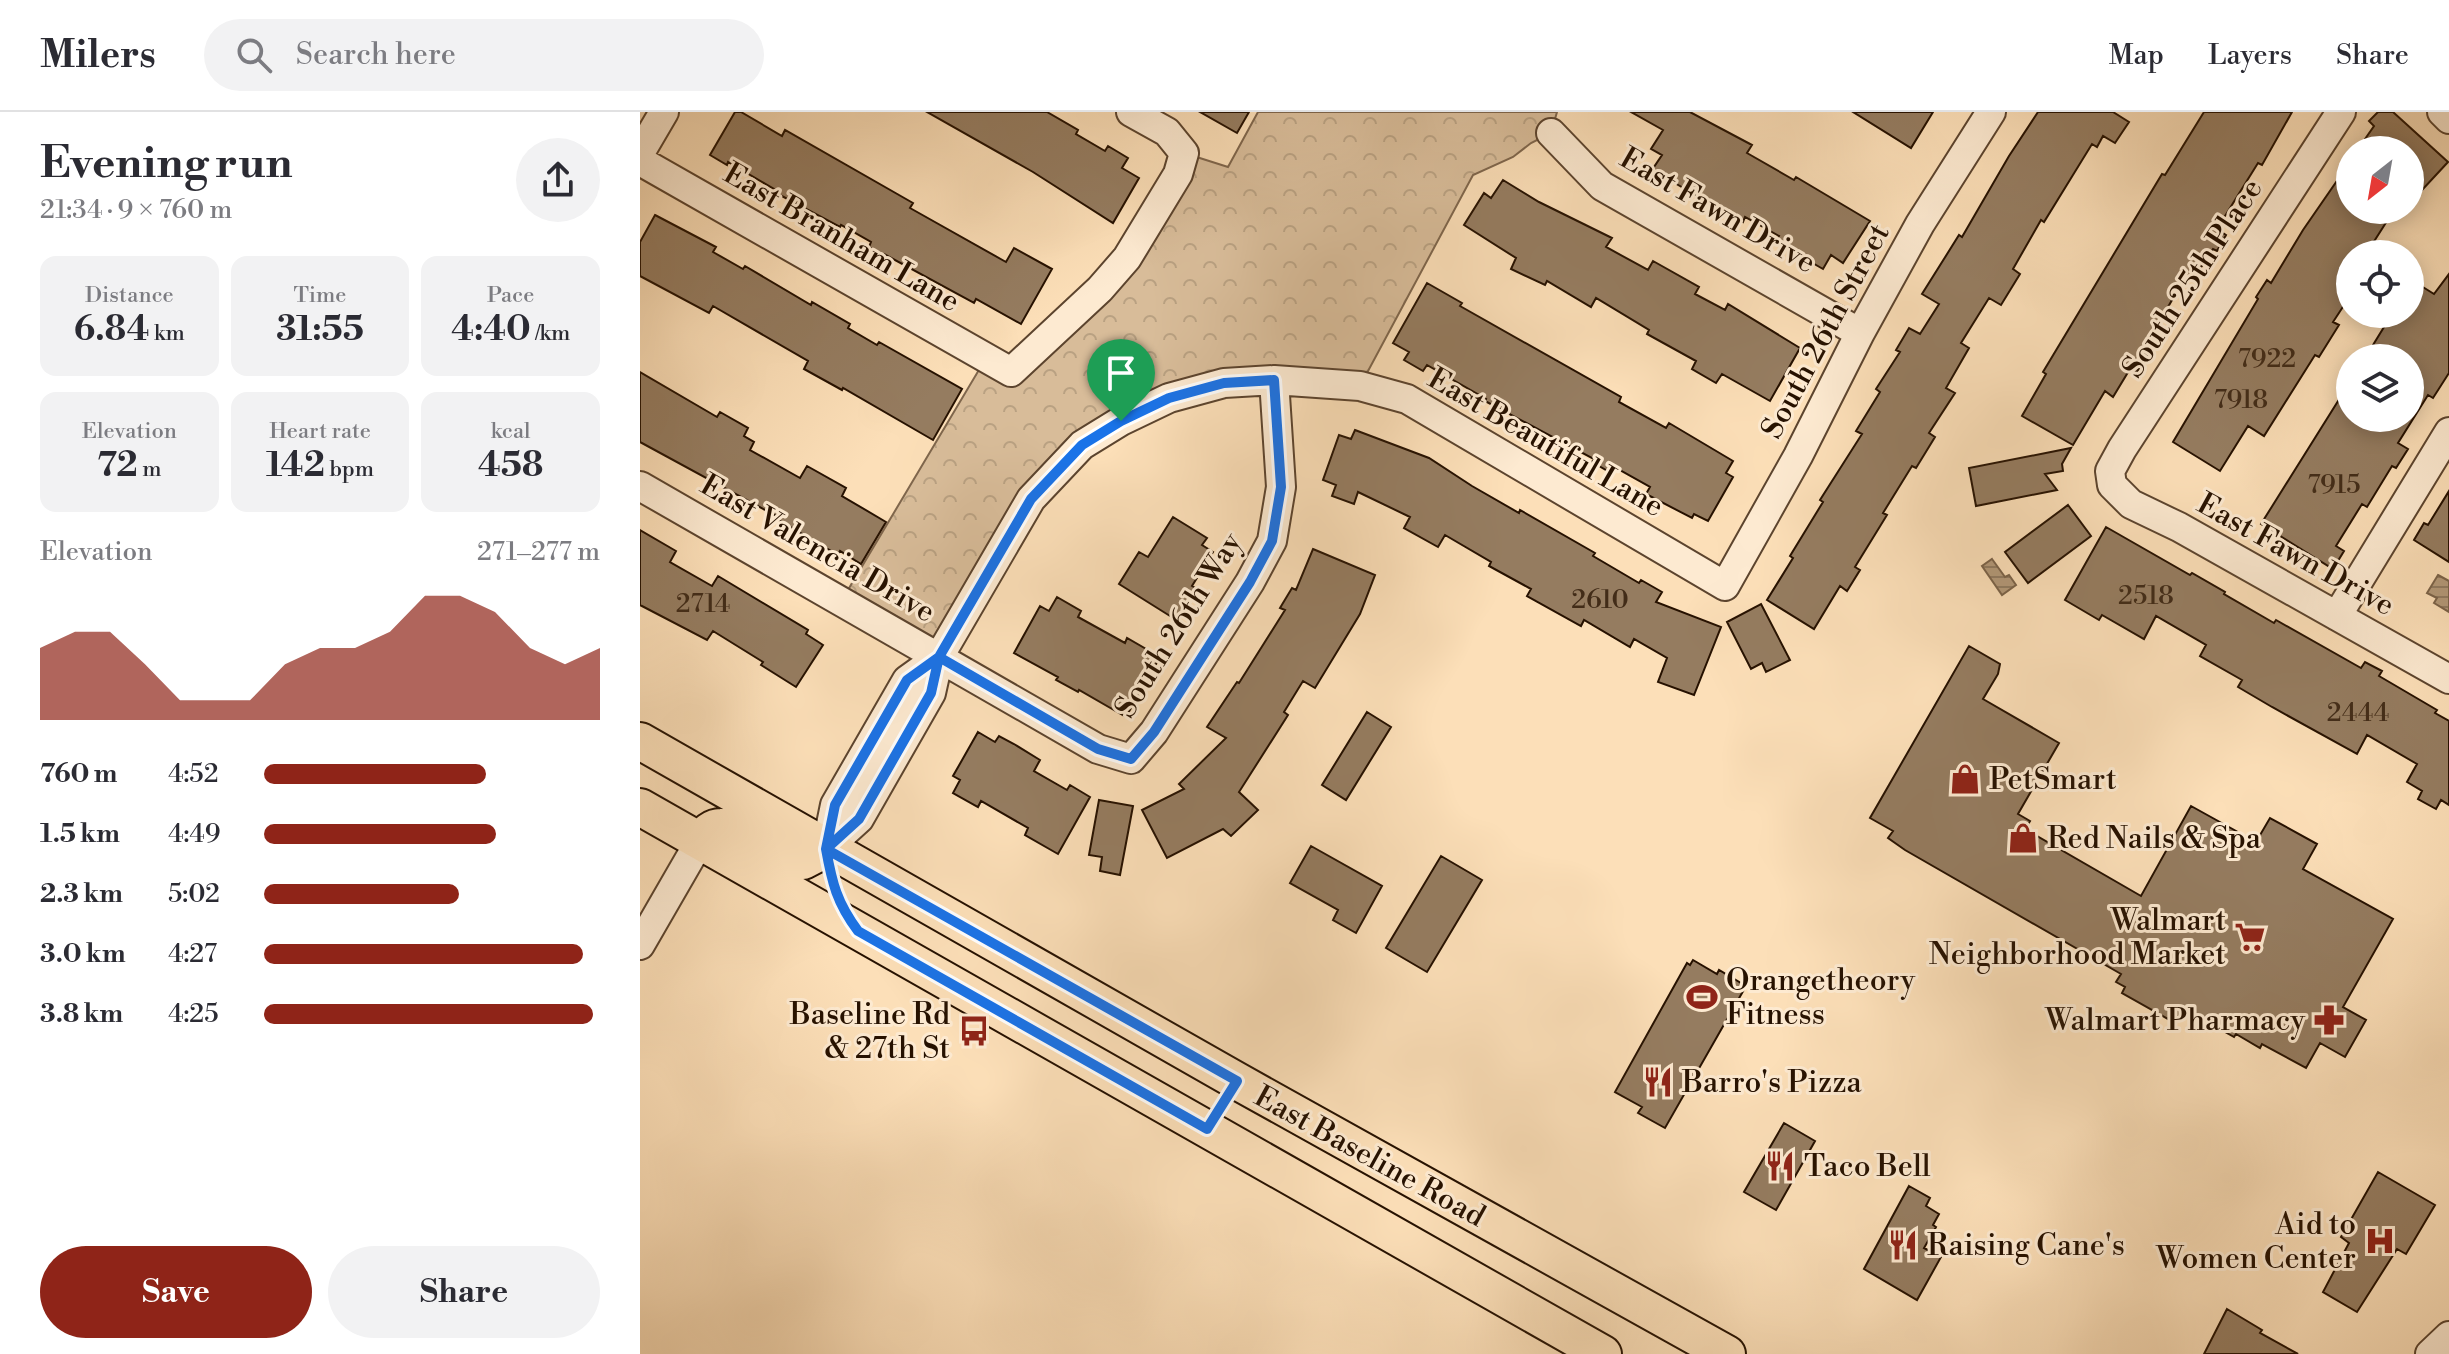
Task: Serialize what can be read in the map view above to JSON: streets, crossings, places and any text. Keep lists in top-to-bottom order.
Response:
{
  "streets": {
    "main road": ["East Baseline Road"],
    "street": [
      "East Fawn Drive",
      "East Branham Lane",
      "South 25th Place",
      "South 26th Street",
      "East Beautiful Lane",
      "East Valencia Drive",
      "South 26th Way"
    ]
  },
  "crossings": [
    ["East Fawn Drive", "South 25th Place"],
    ["East Fawn Drive", "South 26th Street"],
    ["South 26th Street", "East Beautiful Lane"],
    ["East Beautiful Lane", "East Valencia Drive"],
    ["East Beautiful Lane", "South 26th Way"],
    ["East Valencia Drive", "South 26th Way"]
  ],
  "places": {
    "shop": ["PetSmart", "Red Nails & Spa"],
    "supermarket": ["Walmart Neighborhood Market"],
    "sports": ["Orangetheory Fitness"],
    "pharmacy": ["Walmart Pharmacy"],
    "bus stop": ["Baseline Rd & 27th St"],
    "restaurant": ["Barro's Pizza", "Taco Bell", "Raising Cane's"],
    "hospital": ["Aid to Women Center"]
  },
  "house_numbers": [
    "7922",
    "7918",
    "7915",
    "2518",
    "2610",
    "2714",
    "2444"
  ],
  "north": "bottom left",
  "page": {
    "header": "Milers",
    "search": "Search here",
    "nav": ["Map", "Layers", "Share"],
    "heading": ["Evening run", "21:34 · 9 × 760 m"],
    "stats": [
      ["Distance", "6.84 km"],
      ["Time", "31:55"],
      ["Pace", "4:40 /km"],
      ["Elevation", "72 m"],
      ["Heart rate", "142 bpm"],
      ["kcal", "458"]
    ],
    "chart": ["Elevation", "271–277 m"],
    "list": [
      {
        "name": "760 m",
        "note": "4:52"
      },
      {
        "name": "1.5 km",
        "note": "4:49"
      },
      {
        "name": "2.3 km",
        "note": "5:02"
      },
      {
        "name": "3.0 km",
        "note": "4:27"
      },
      {
        "name": "3.8 km",
        "note": "4:25"
      }
    ],
    "buttons": ["Save", "Share"]
  }
}
